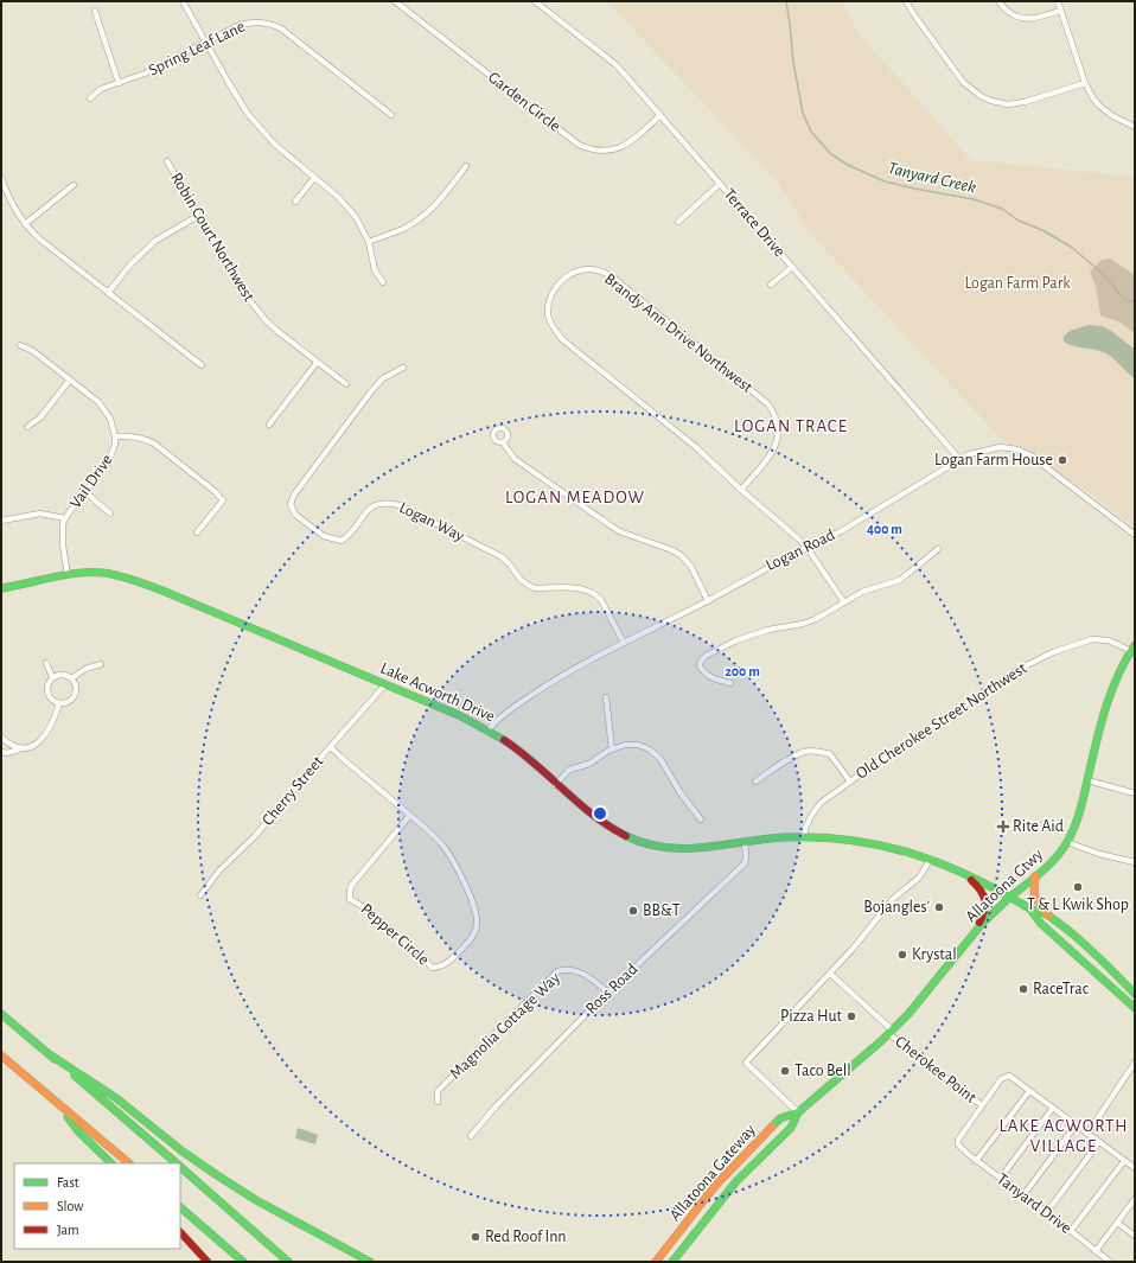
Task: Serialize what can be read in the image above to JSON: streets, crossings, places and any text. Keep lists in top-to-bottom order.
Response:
{
  "streets": {
    "main road": ["Lake Acworth Drive", "Allatoona Gtwy", "Allatoona Gateway"],
    "street": [
      "Spring Leaf Lane",
      "Garden Circle",
      "Terrace Drive",
      "Robin Court Northwest",
      "Brandy Ann Drive Northwest",
      "Vail Drive",
      "Logan Way",
      "Logan Road",
      "Old Cherokee Street Northwest",
      "Cherry Street",
      "Pepper Circle",
      "Ross Road",
      "Magnolia Cottage Way",
      "Cherokee Point",
      "Tanyard Drive"
    ]
  },
  "crossings": [
    ["Garden Circle", "Terrace Drive"],
    ["Terrace Drive", "Logan Road"],
    ["Brandy Ann Drive Northwest", "Logan Road"],
    ["Vail Drive", "Lake Acworth Drive"],
    ["Logan Way", "Logan Road"],
    ["Logan Road", "Lake Acworth Drive"],
    ["Lake Acworth Drive", "Old Cherokee Street Northwest"],
    ["Lake Acworth Drive", "Cherry Street"],
    ["Lake Acworth Drive", "Allatoona Gtwy"],
    ["Lake Acworth Drive", "Ross Road"],
    ["Old Cherokee Street Northwest", "Allatoona Gtwy"],
    ["Cherry Street", "Pepper Circle"],
    ["Allatoona Gtwy", "Cherokee Point"],
    ["Allatoona Gtwy", "Allatoona Gateway"],
    ["Ross Road", "Magnolia Cottage Way"],
    ["Cherokee Point", "Tanyard Drive"]
  ],
  "districts": ["LOGAN TRACE", "LOGAN MEADOW", "LAKE ACWORTH VILLAGE"],
  "water": ["Tanyard Creek"],
  "parks": ["Logan Farm Park"],
  "places": {
    "other": [
      "Logan Farm House",
      "T & L Kwik Shop",
      "Bojangles'",
      "BB&T",
      "Krystal",
      "RaceTrac",
      "Pizza Hut",
      "Taco Bell",
      "Red Roof Inn"
    ],
    "health": ["Rite Aid"]
  },
  "legend": ["Fast", "Slow", "Jam"],
  "rings": ["400 m", "200 m"]
}
